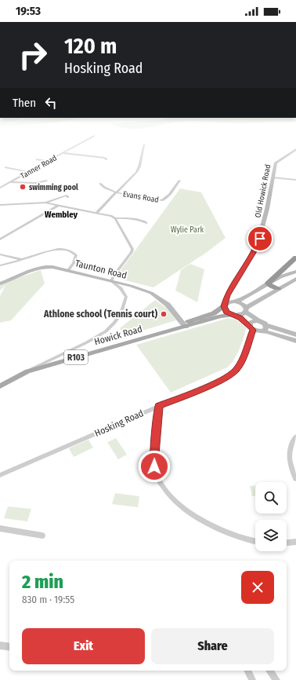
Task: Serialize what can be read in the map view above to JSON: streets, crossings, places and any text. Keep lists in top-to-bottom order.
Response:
{
  "streets": {
    "main road": ["Howick Road", "R103"],
    "street": [
      "Tanner Road",
      "Old Howick Road",
      "Evans Road",
      "Taunton Road",
      "Hosking Road"
    ]
  },
  "crossings": [
    ["Old Howick Road", "Howick Road"],
    ["Old Howick Road", "R103"],
    ["Taunton Road", "Howick Road"],
    ["Howick Road", "R103"]
  ],
  "districts": ["Wembley"],
  "parks": ["Wylie Park"],
  "places": ["swimming pool", "Athlone school (Tennis court)"],
  "page": {
    "status": "19:53",
    "turn": ["120 m", "Hosking Road"],
    "then": "Then",
    "heading": ["2 min", "830 m · 19:55"],
    "buttons": ["Exit", "Share"]
  }
}
